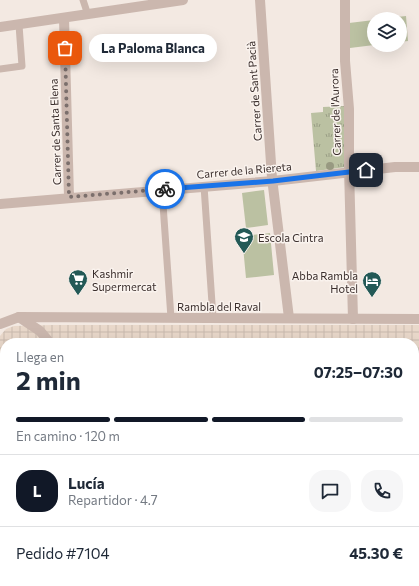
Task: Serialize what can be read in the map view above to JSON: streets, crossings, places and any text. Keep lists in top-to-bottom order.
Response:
{
  "streets": {
    "street": [
      "Carrer de Sant Pacià",
      "Carrer de l'Aurora",
      "Carrer de Santa Elena",
      "Carrer de la Riereta",
      "Rambla del Raval"
    ]
  },
  "crossings": [
    ["Carrer de Sant Pacià", "Carrer de la Riereta"],
    ["Carrer de Sant Pacià", "Rambla del Raval"],
    ["Carrer de l'Aurora", "Carrer de la Riereta"],
    ["Carrer de l'Aurora", "Rambla del Raval"],
    ["Carrer de Santa Elena", "Carrer de la Riereta"]
  ],
  "places": {
    "other": ["La Paloma Blanca"],
    "school or university": ["Escola Cintra"],
    "supermarket": ["Kashmir Supermercat"],
    "hotel": ["Abba Rambla Hotel"]
  },
  "page": {
    "bubble": "La Paloma Blanca",
    "heading": ["2 min", "Llega en", "07:25–07:30"],
    "panel": [
      "Lucía",
      "Repartidor · 4.7",
      "Pedido #7104",
      "45.30 €"
    ],
    "bar": "En camino · 120 m",
    "round": "L"
  }
}
